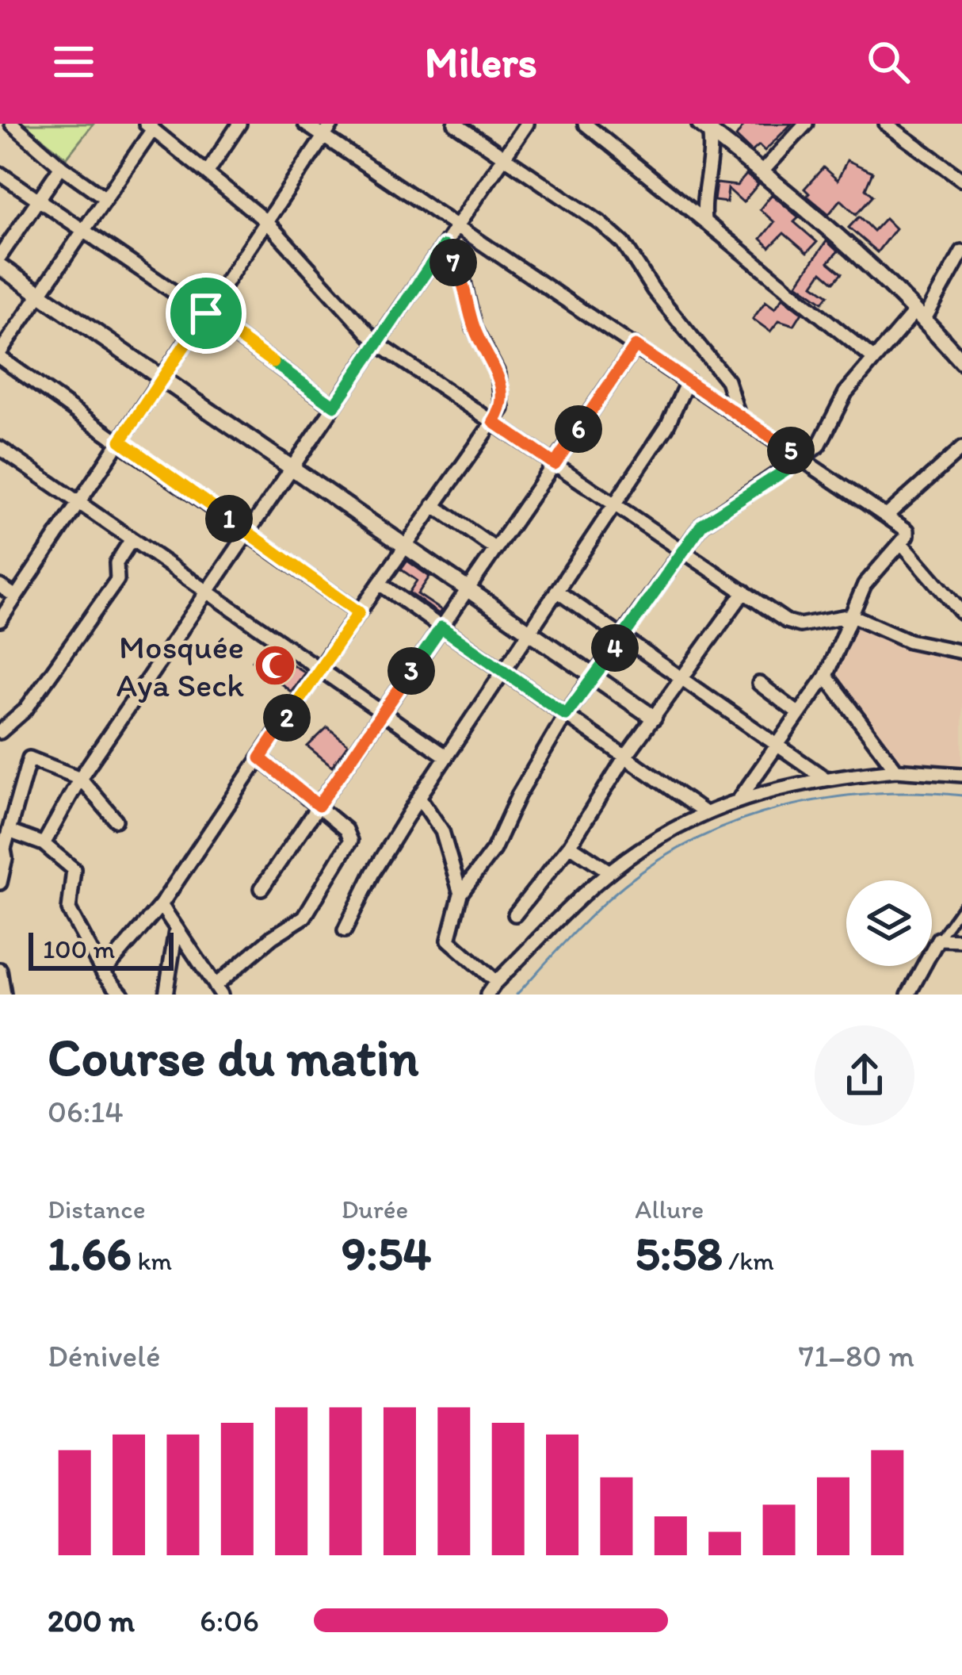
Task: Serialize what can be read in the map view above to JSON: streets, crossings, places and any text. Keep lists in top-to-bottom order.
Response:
{
  "places": {
    "mosque": ["Mosquée Aya Seck"]
  },
  "scale_bar": "100 m",
  "page": {
    "header": "Milers",
    "pins": [
      "7",
      "6",
      "5",
      "1",
      "4",
      "3",
      "2"
    ],
    "scale": "100 m",
    "heading": ["Course du matin", "06:14"],
    "stats": [
      ["Distance", "1.66 km"],
      ["Durée", "9:54"],
      ["Allure", "5:58 /km"]
    ],
    "chart": ["Dénivelé", "71–80 m"],
    "list": [
      {
        "name": "200 m",
        "note": "6:06"
      }
    ]
  }
}
